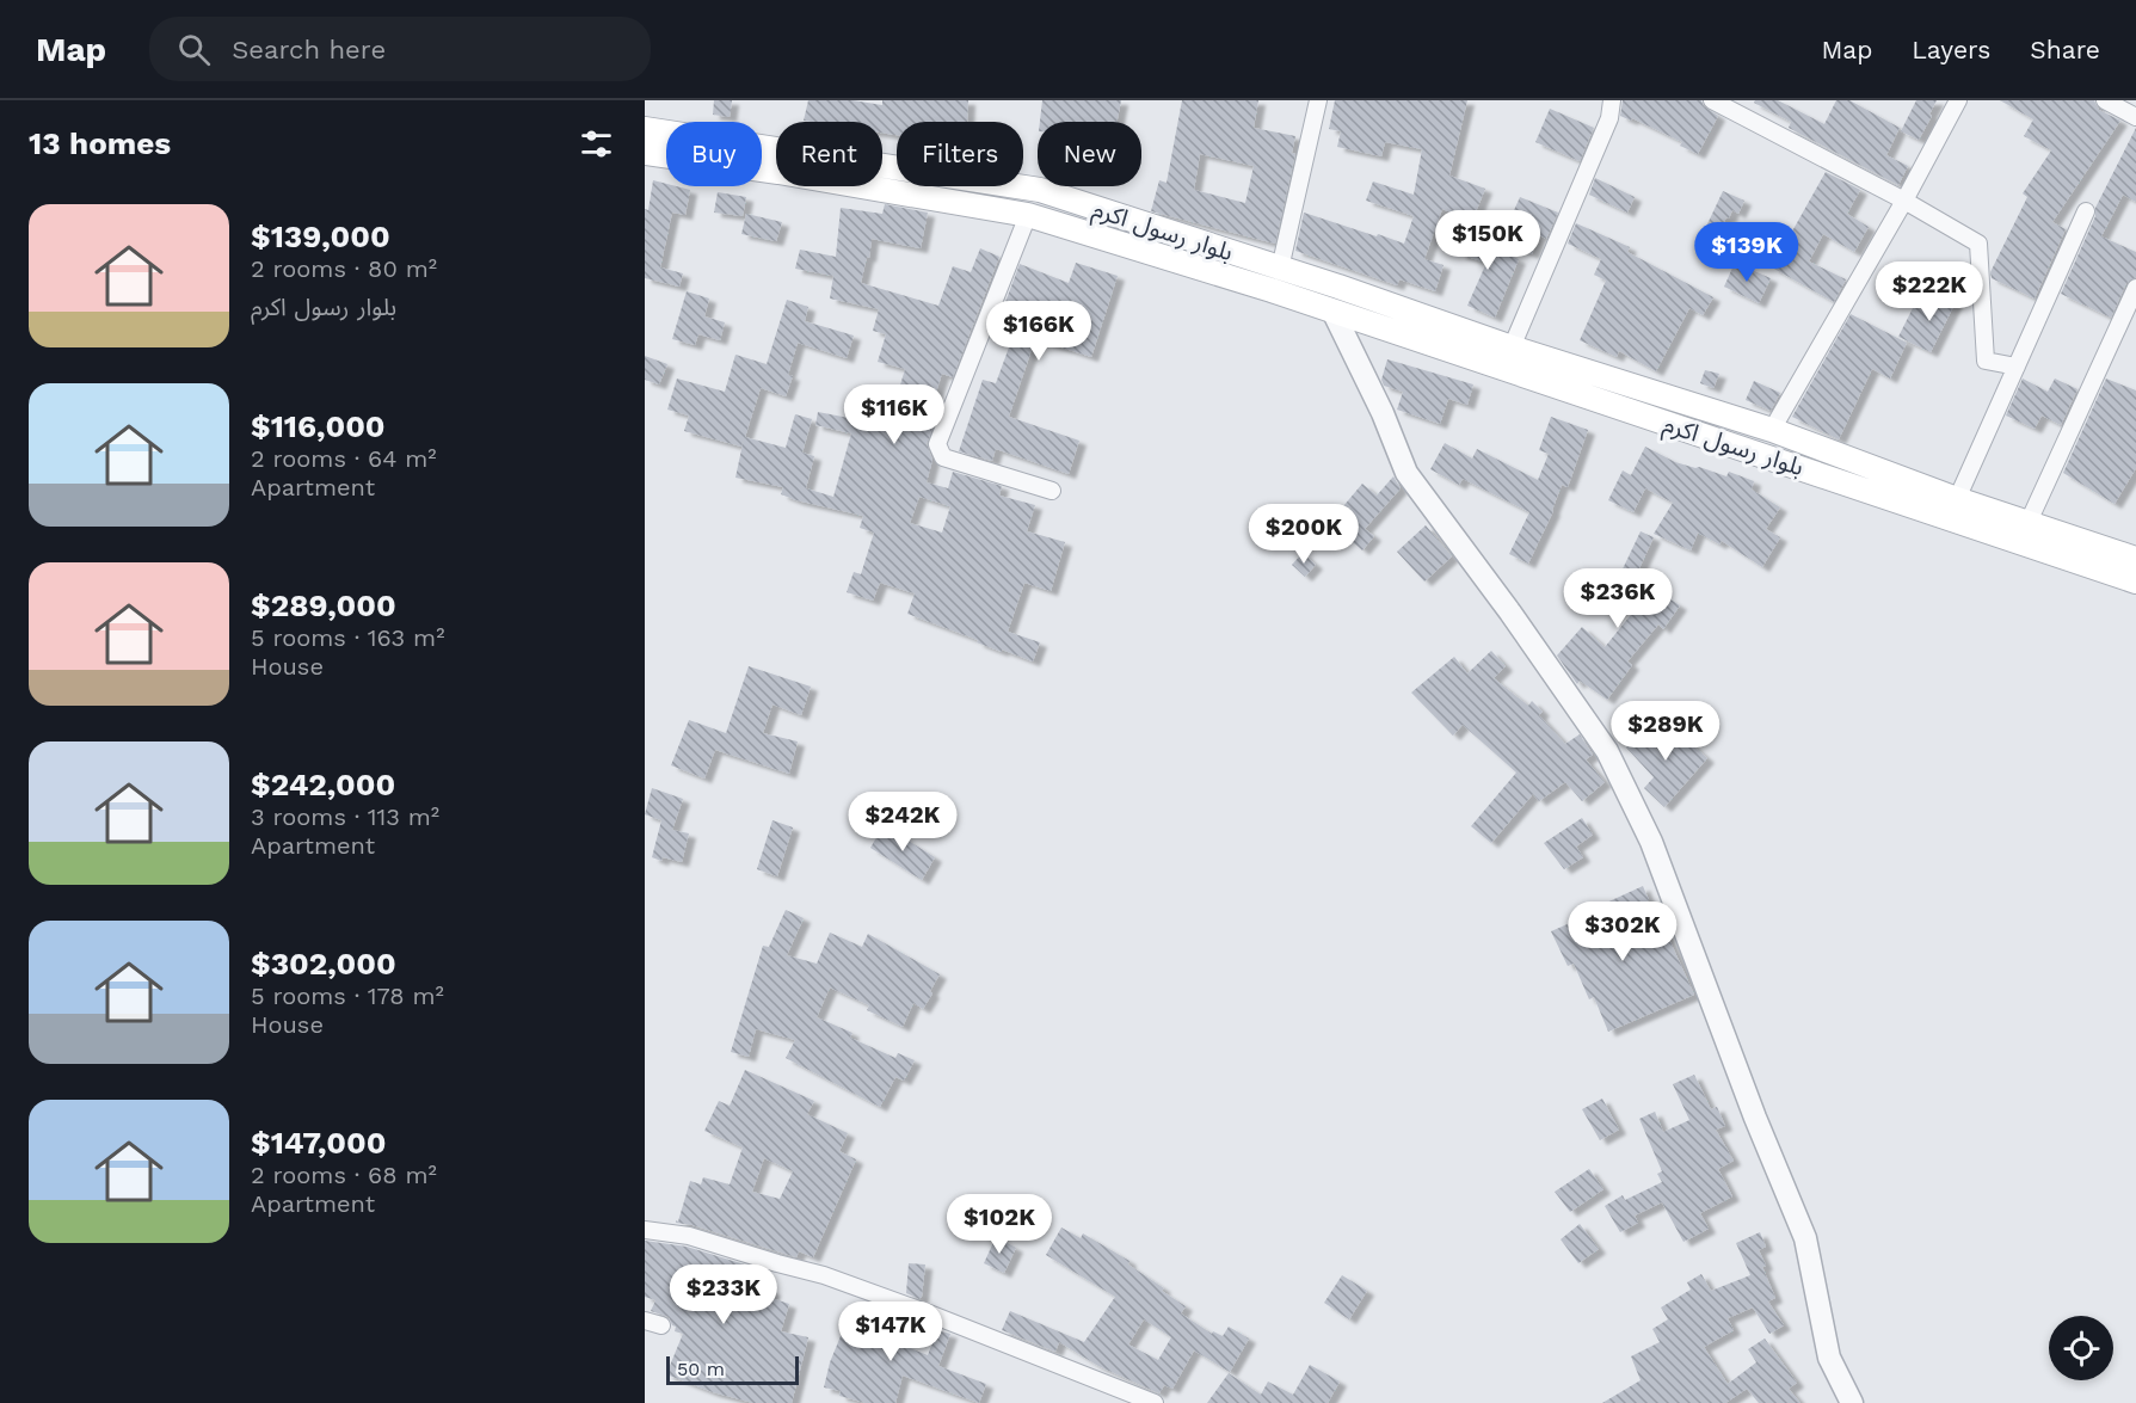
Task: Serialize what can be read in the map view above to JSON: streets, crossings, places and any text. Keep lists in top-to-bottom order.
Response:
{
  "streets": {
    "main road": ["بلوار رسول اکرم"]
  },
  "scale_bar": "50 m",
  "page": {
    "header": "Map",
    "search": "Search here",
    "nav": ["Map", "Layers", "Share"],
    "heading": "13 homes",
    "chip": [
      "Buy",
      "Rent",
      "Filters",
      "New"
    ],
    "list": [
      {
        "name": "$139,000",
        "note": "2 rooms · 80 m² · بلوار رسول اکرم"
      },
      {
        "name": "$116,000",
        "note": "2 rooms · 64 m² · Apartment"
      },
      {
        "name": "$289,000",
        "note": "5 rooms · 163 m² · House"
      },
      {
        "name": "$242,000",
        "note": "3 rooms · 113 m² · Apartment"
      },
      {
        "name": "$302,000",
        "note": "5 rooms · 178 m² · House"
      },
      {
        "name": "$147,000",
        "note": "2 rooms · 68 m² · Apartment"
      }
    ],
    "price": [
      "$150K",
      "$139K",
      "$222K",
      "$166K",
      "$116K",
      "$200K",
      "$236K",
      "$289K",
      "$242K",
      "$302K",
      "$102K",
      "$233K",
      "$147K"
    ],
    "scale": "50 m"
  }
}
